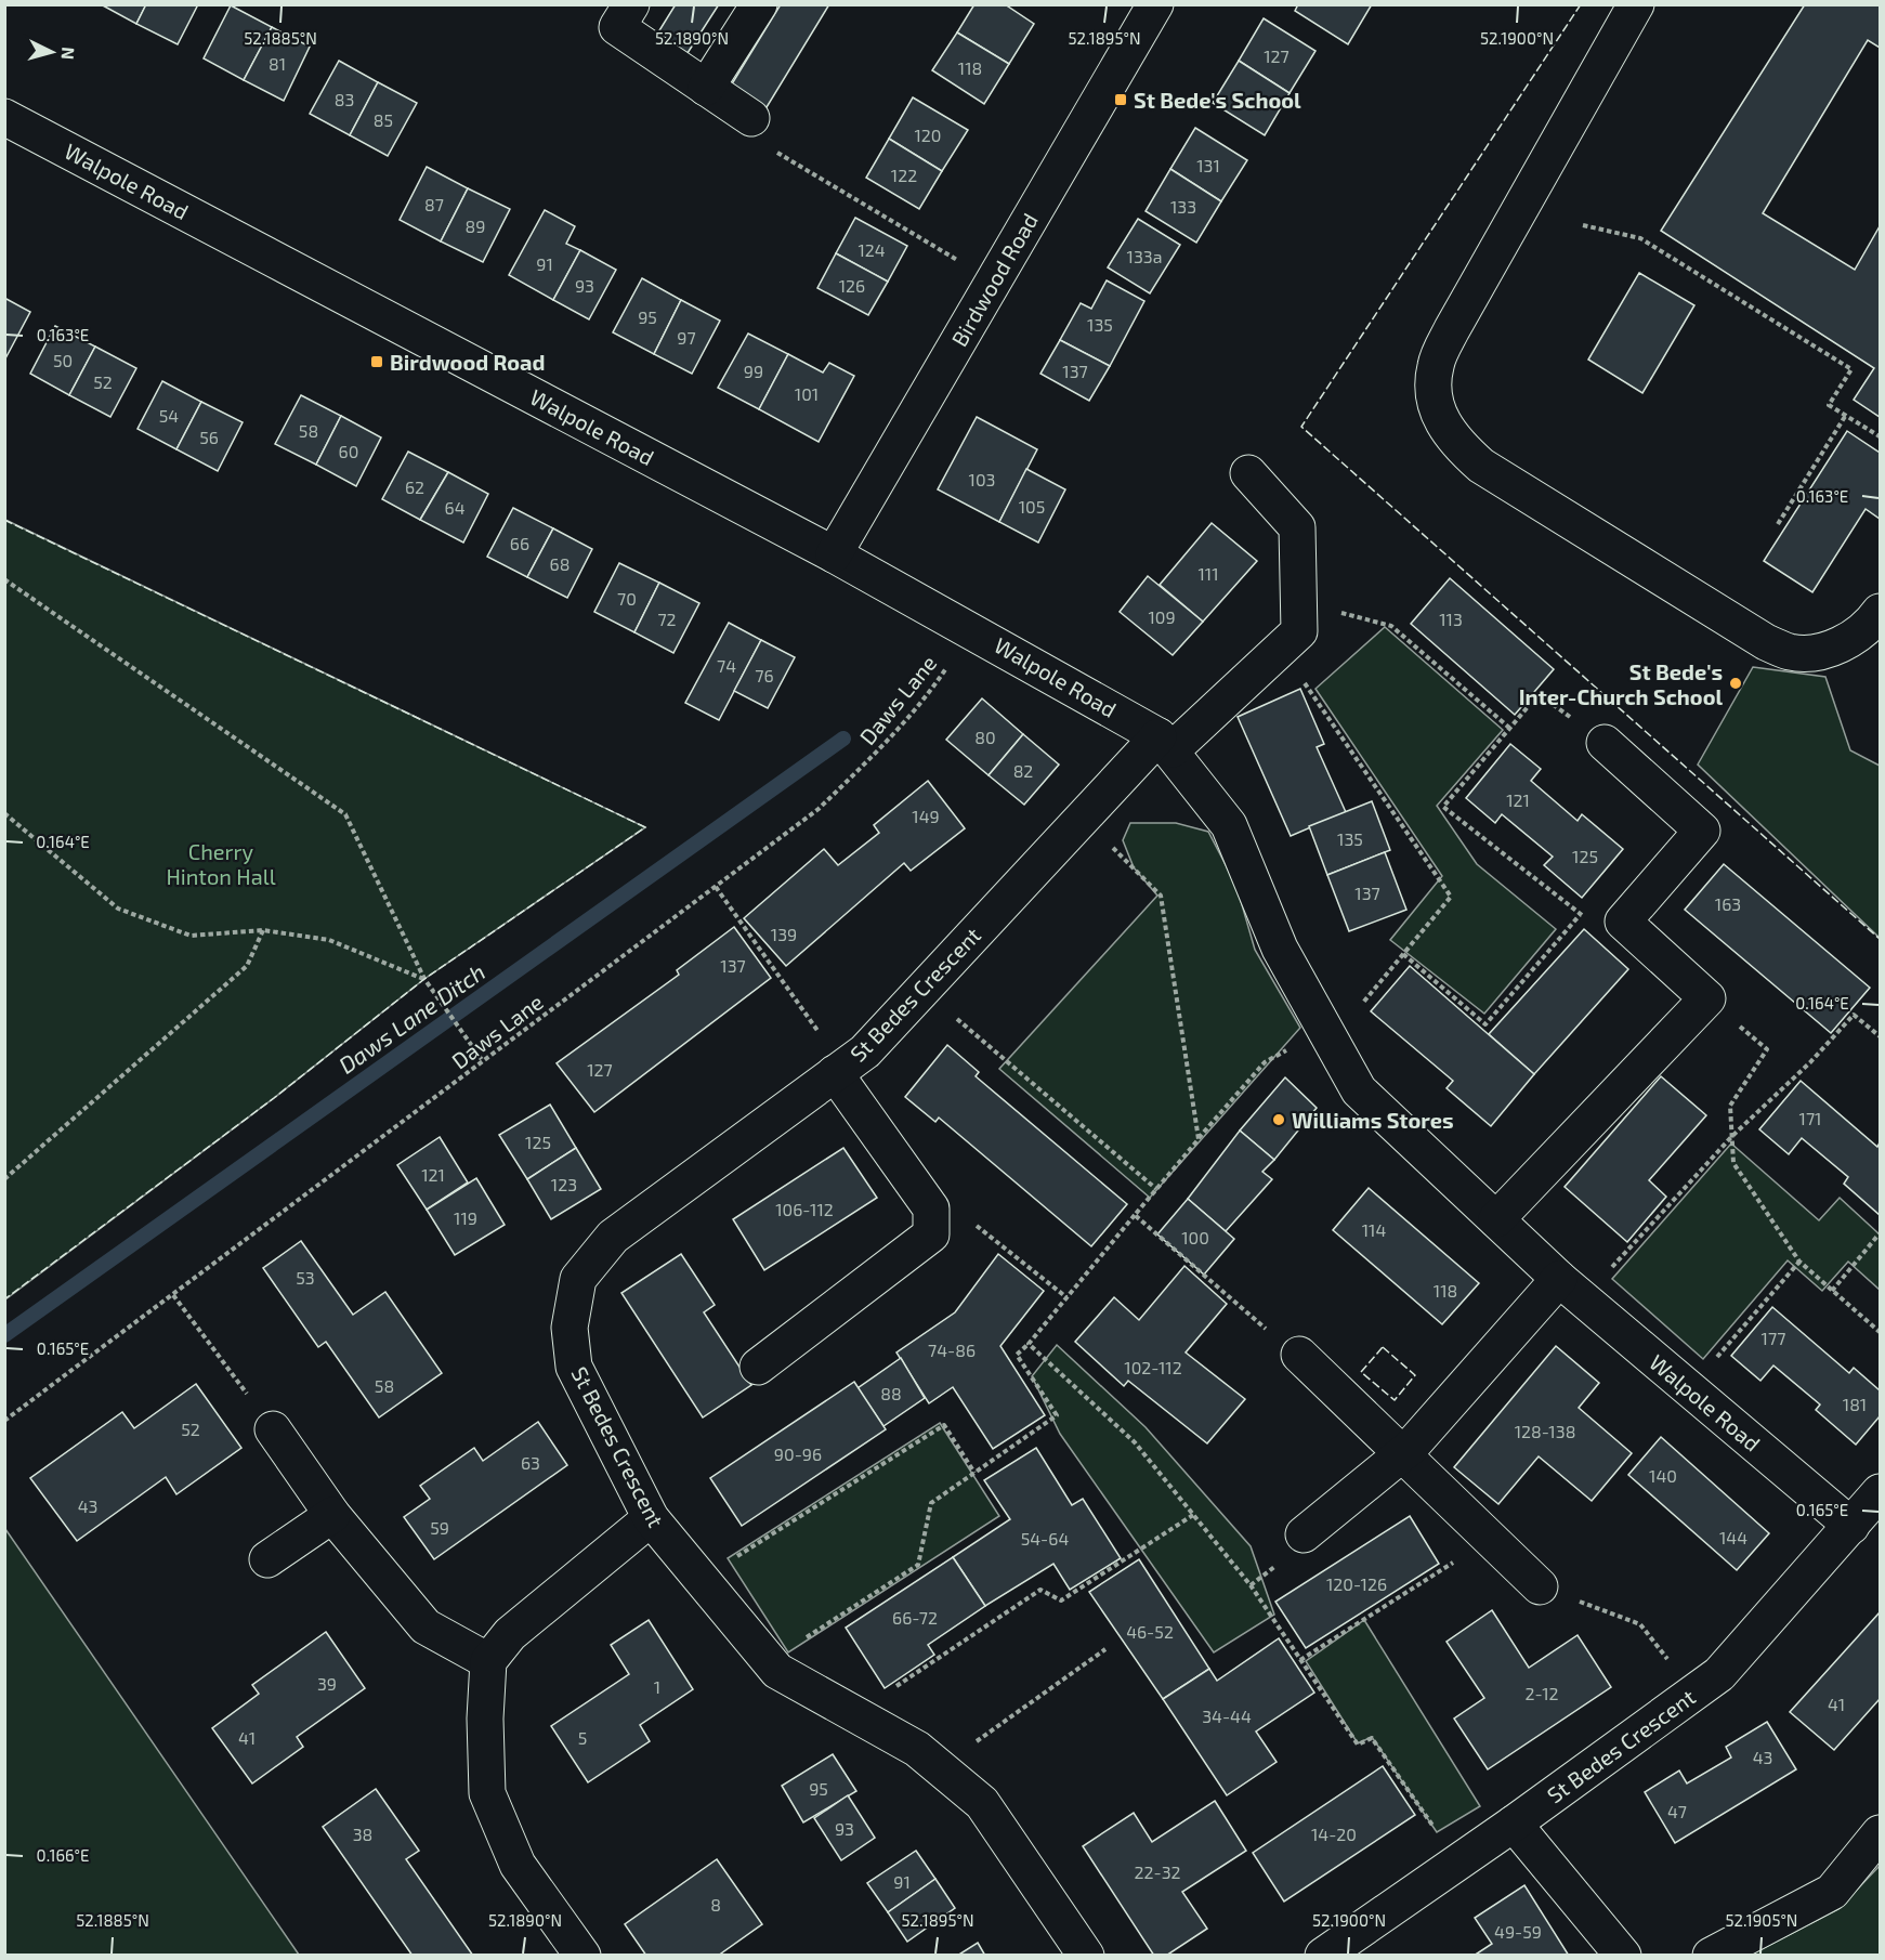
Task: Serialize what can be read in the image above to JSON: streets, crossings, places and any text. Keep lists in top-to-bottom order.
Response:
{
  "streets": {
    "street": ["Walpole Road", "Birdwood Road", "St Bedes Crescent"],
    "path": ["Daws Lane"]
  },
  "crossings": [
    ["Walpole Road", "Birdwood Road"],
    ["Walpole Road", "Daws Lane"],
    ["Walpole Road", "St Bedes Crescent"]
  ],
  "water": ["Daws Lane Ditch"],
  "parks": ["Cherry Hinton Hall"],
  "places": {
    "transit": ["St Bede's School", "Birdwood Road"],
    "other": ["St Bede's Inter-Church School", "Williams Stores"]
  },
  "house_numbers": [
    "127",
    "81",
    "118",
    "83",
    "85",
    "120",
    "131",
    "122",
    "87",
    "133",
    "89",
    "124",
    "133a",
    "91",
    "93",
    "126",
    "95",
    "135",
    "97",
    "50",
    "99",
    "137",
    "52",
    "101",
    "54",
    "58",
    "56",
    "60",
    "103",
    "62",
    "105",
    "64",
    "66",
    "68",
    "111",
    "70",
    "109",
    "72",
    "113",
    "74",
    "76",
    "80",
    "82",
    "121",
    "149",
    "135",
    "125",
    "137",
    "163",
    "139",
    "137",
    "127",
    "171",
    "125",
    "121",
    "123",
    "106-112",
    "119",
    "114",
    "100",
    "53",
    "118",
    "177",
    "74-86",
    "102-112",
    "58",
    "88",
    "181",
    "52",
    "128-138",
    "90-96",
    "63",
    "140",
    "43",
    "59",
    "144",
    "54-64",
    "120-126",
    "66-72",
    "46-52",
    "39",
    "1",
    "2-12",
    "41",
    "34-44",
    "41",
    "5",
    "43",
    "95",
    "47",
    "93",
    "38",
    "14-20",
    "22-32",
    "91",
    "8",
    "49-59"
  ],
  "north": "right",
  "coordinates": [
    "52.1885°N",
    "52.1890°N",
    "52.1895°N",
    "52.1900°N",
    "0.163°E",
    "0.164°E",
    "0.165°E",
    "0.166°E",
    "52.1905°N"
  ]
}
